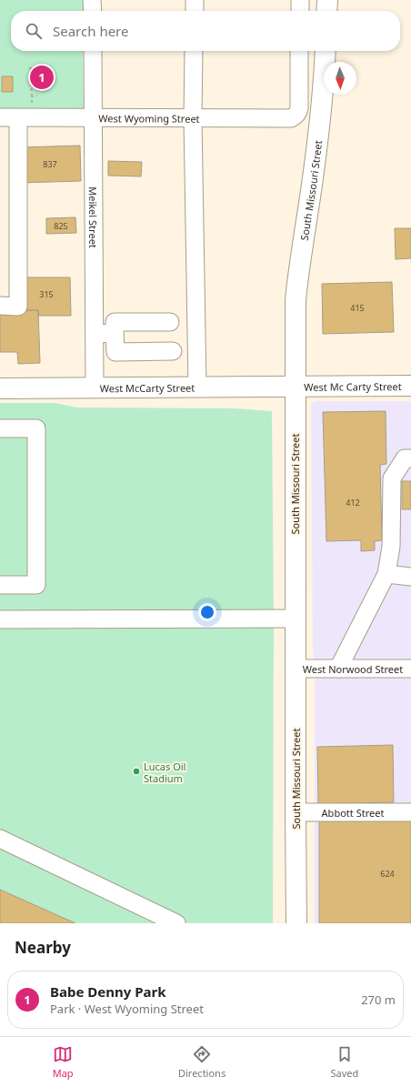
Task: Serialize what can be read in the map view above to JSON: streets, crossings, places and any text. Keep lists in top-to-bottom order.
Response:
{
  "streets": {
    "main road": ["South Missouri Street", "West Mc Carty Street", "West McCarty Street"],
    "street": [
      "West Wyoming Street",
      "Meikel Street",
      "West Norwood Street",
      "Abbott Street"
    ]
  },
  "crossings": [
    ["West Wyoming Street", "Meikel Street"],
    ["South Missouri Street", "West Mc Carty Street"],
    ["South Missouri Street", "West McCarty Street"],
    ["South Missouri Street", "West Norwood Street"],
    ["South Missouri Street", "Abbott Street"],
    ["Meikel Street", "West McCarty Street"],
    ["West Mc Carty Street", "West McCarty Street"]
  ],
  "places": ["Lucas Oil Stadium"],
  "house_numbers": [
    "837",
    "825",
    "315",
    "415",
    "412",
    "624"
  ],
  "north": "bottom",
  "page": {
    "search": "Search here",
    "pins": "1",
    "heading": "Nearby",
    "list": [
      {
        "mark": "1",
        "name": "Babe Denny Park",
        "note": "Park · West Wyoming Street",
        "value": "270 m"
      }
    ],
    "nav": ["Map", "Directions", "Saved"]
  }
}
